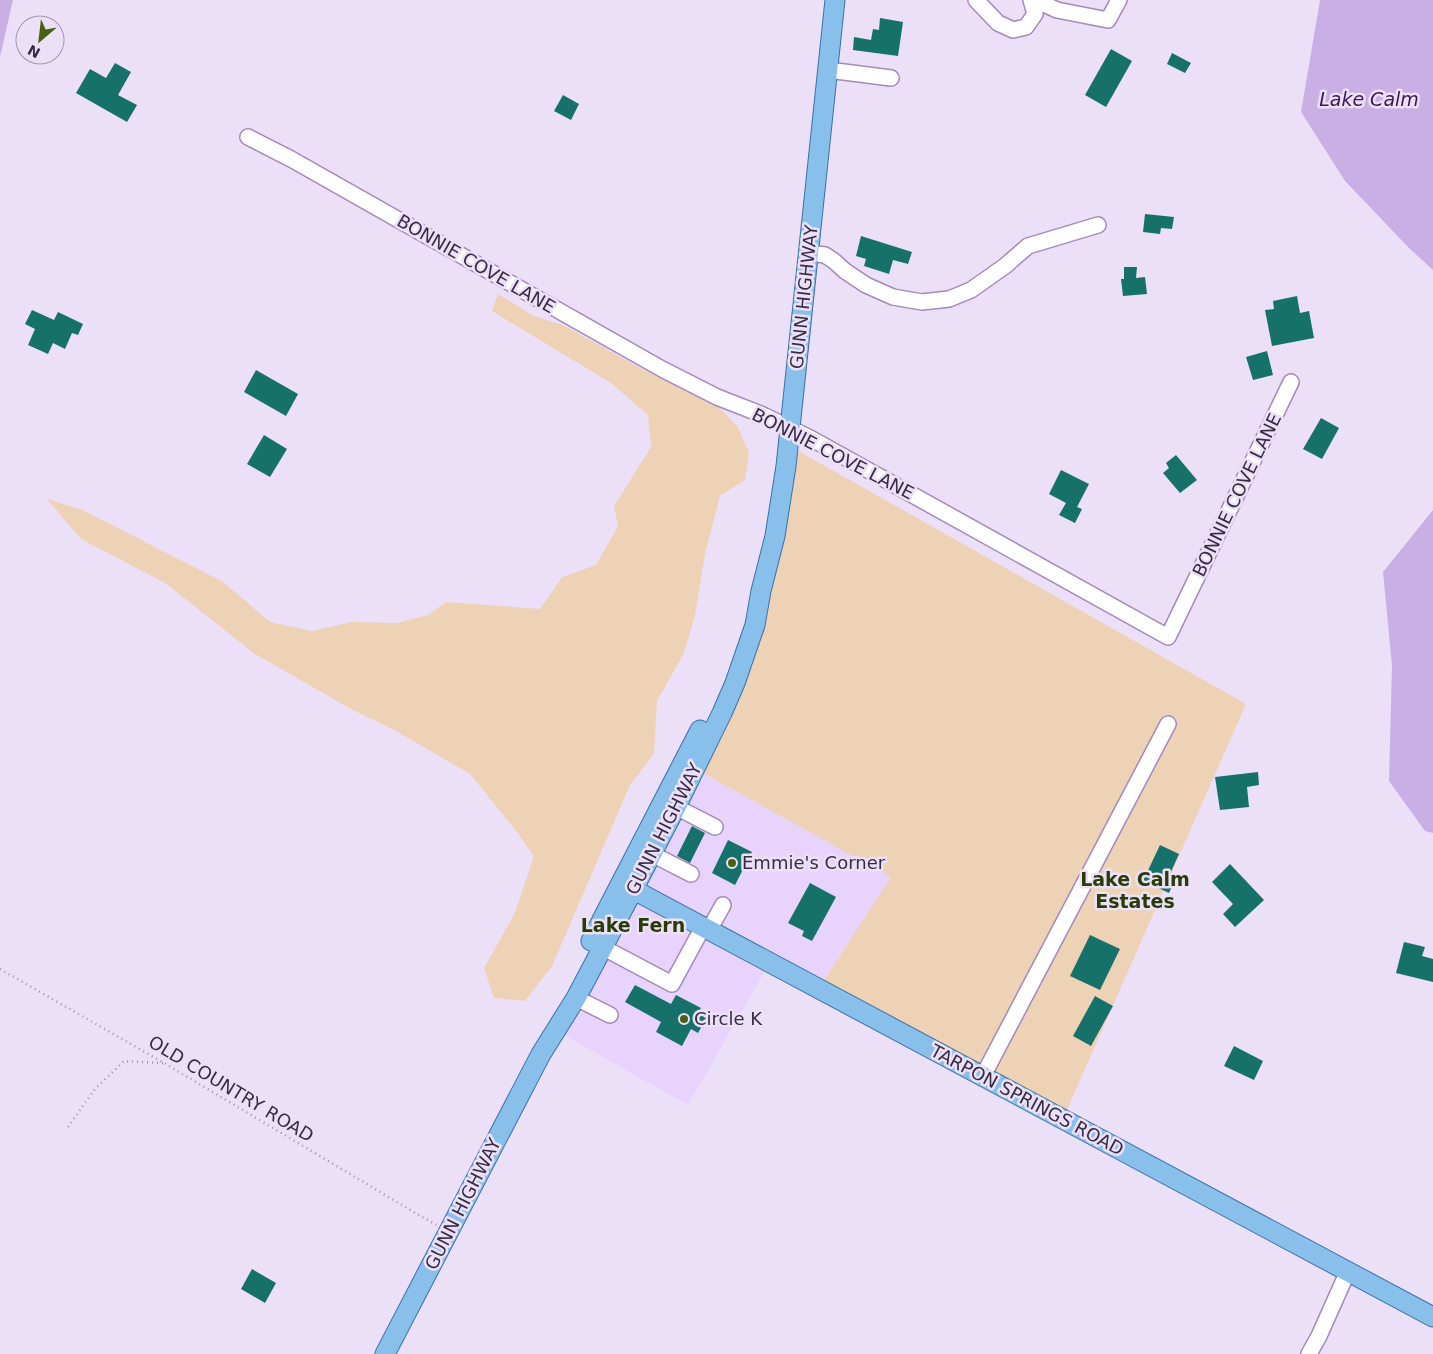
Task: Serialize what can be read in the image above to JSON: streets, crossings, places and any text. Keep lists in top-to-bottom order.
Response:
{
  "streets": {
    "main road": ["GUNN HIGHWAY", "TARPON SPRINGS ROAD"],
    "street": ["BONNIE COVE LANE"],
    "path": ["OLD COUNTRY ROAD"]
  },
  "crossings": [
    ["BONNIE COVE LANE", "GUNN HIGHWAY"],
    ["GUNN HIGHWAY", "OLD COUNTRY ROAD"],
    ["GUNN HIGHWAY", "TARPON SPRINGS ROAD"]
  ],
  "districts": ["Lake Calm Estates", "Lake Fern"],
  "water": ["Lake Calm"],
  "places": ["Emmie's Corner", "Circle K"],
  "north": "bottom left"
}
